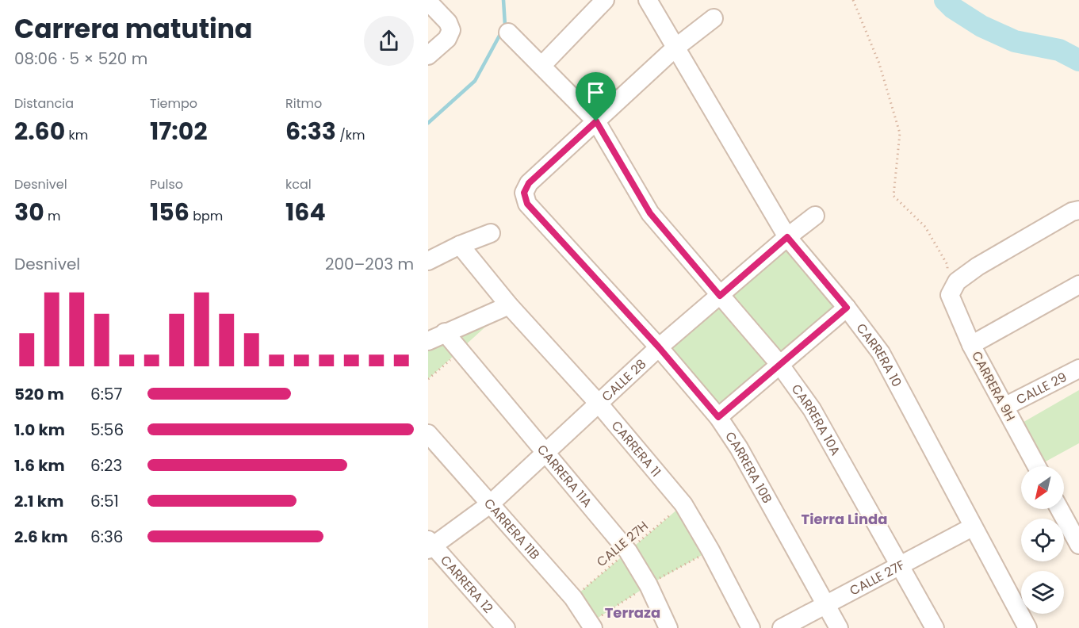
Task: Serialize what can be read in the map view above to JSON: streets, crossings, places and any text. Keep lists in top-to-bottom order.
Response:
{
  "streets": {
    "street": [
      "CARRERA 10",
      "CALLE 28",
      "CARRERA 9H",
      "CALLE 29",
      "CARRERA 10A",
      "CARRERA 11",
      "CARRERA 10B",
      "CARRERA 11A",
      "CARRERA 11B",
      "CALLE 27F",
      "CARRERA 12"
    ],
    "path": ["CALLE 27H"]
  },
  "crossings": [
    ["CARRERA 10", "CALLE 28"],
    ["CARRERA 10", "CALLE 27F"],
    ["CALLE 28", "CARRERA 10A"],
    ["CALLE 28", "CARRERA 11"],
    ["CALLE 28", "CARRERA 10B"],
    ["CALLE 28", "CARRERA 11A"],
    ["CALLE 28", "CARRERA 11B"],
    ["CALLE 28", "CARRERA 12"],
    ["CARRERA 9H", "CALLE 29"],
    ["CARRERA 10A", "CARRERA 10B"],
    ["CARRERA 10A", "CALLE 27F"],
    ["CARRERA 11", "CALLE 27H"],
    ["CARRERA 10B", "CALLE 27F"],
    ["CARRERA 11A", "CALLE 27H"],
    ["CARRERA 11B", "CALLE 27H"]
  ],
  "districts": ["Tierra Linda", "Terraza"],
  "north": "bottom left",
  "page": {
    "heading": ["Carrera matutina", "08:06 · 5 × 520 m"],
    "stats": [
      ["Distancia", "2.60 km"],
      ["Tiempo", "17:02"],
      ["Ritmo", "6:33 /km"],
      ["Desnivel", "30 m"],
      ["Pulso", "156 bpm"],
      ["kcal", "164"]
    ],
    "chart": ["Desnivel", "200–203 m"],
    "list": [
      {
        "name": "520 m",
        "note": "6:57"
      },
      {
        "name": "1.0 km",
        "note": "5:56"
      },
      {
        "name": "1.6 km",
        "note": "6:23"
      },
      {
        "name": "2.1 km",
        "note": "6:51"
      },
      {
        "name": "2.6 km",
        "note": "6:36"
      }
    ]
  }
}
